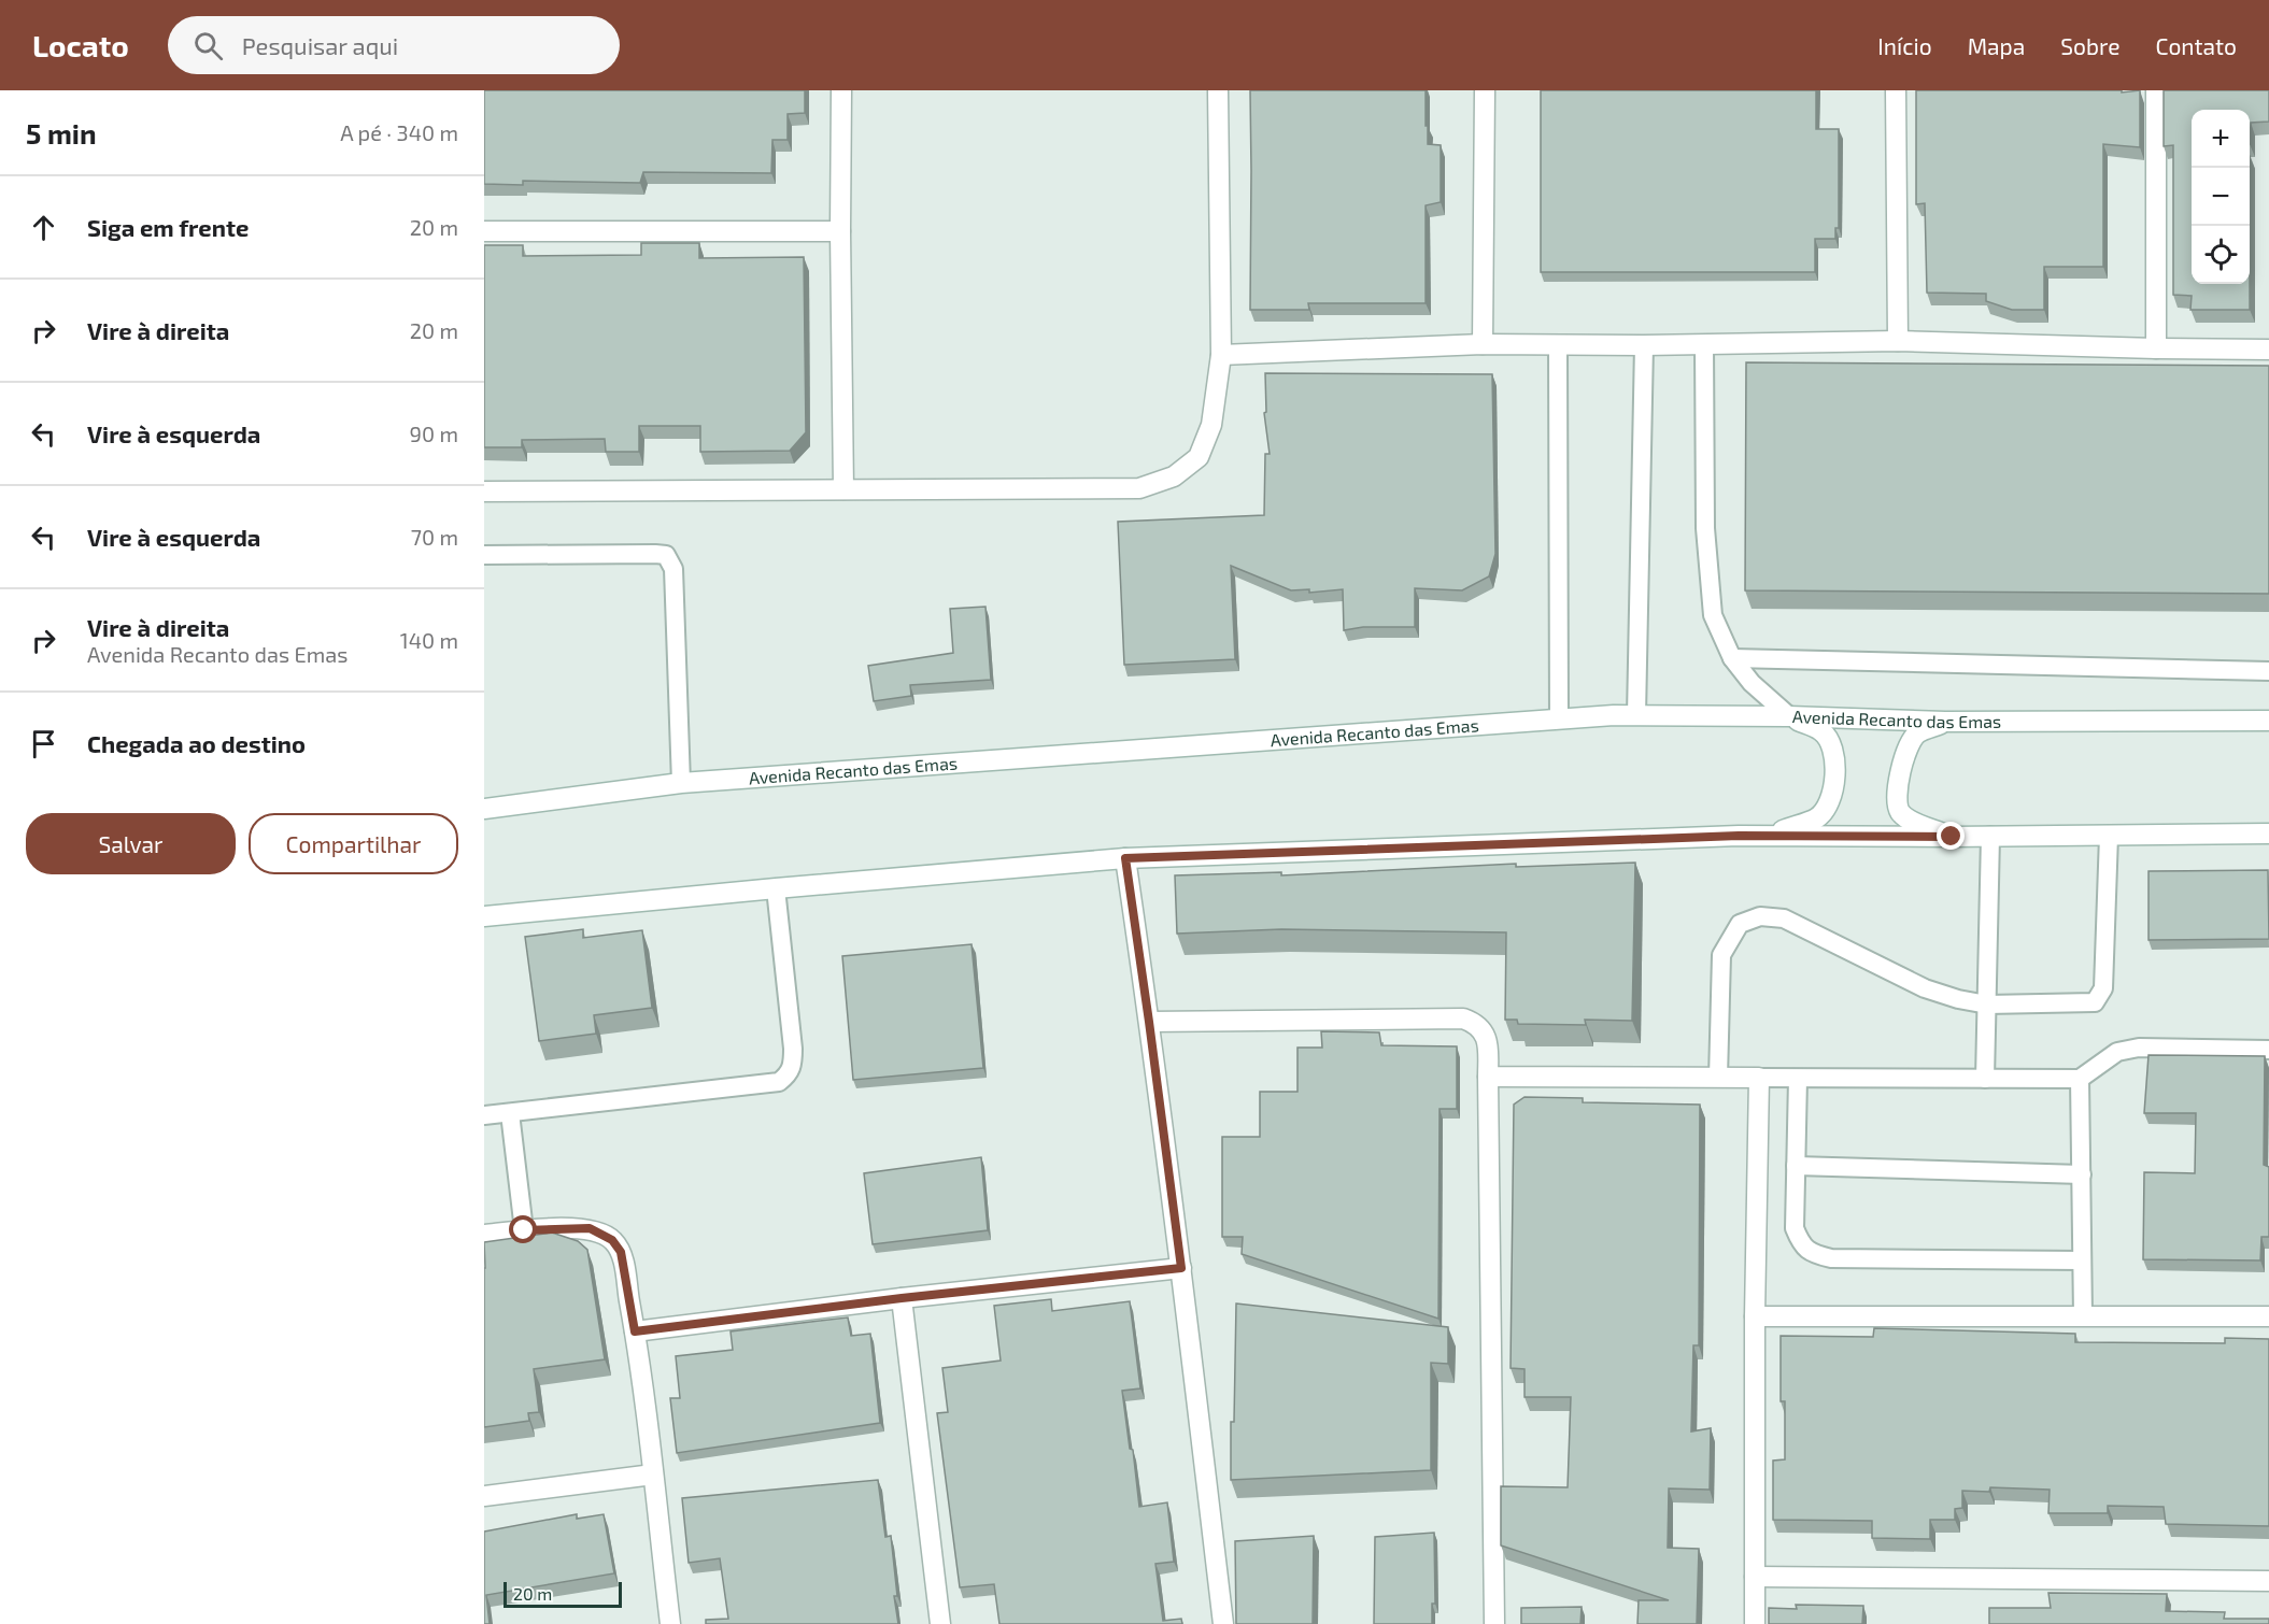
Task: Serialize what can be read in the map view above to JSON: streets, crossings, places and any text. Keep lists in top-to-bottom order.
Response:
{
  "streets": {
    "street": ["Avenida Recanto das Emas"]
  },
  "scale_bar": "20 m",
  "page": {
    "header": "Locato",
    "search": "Pesquisar aqui",
    "nav": [
      "Início",
      "Mapa",
      "Sobre",
      "Contato"
    ],
    "heading": ["5 min", "A pé · 340 m"],
    "map_buttons": ["+", "−"],
    "list": [
      ["Siga em frente", "20 m"],
      ["Vire à direita", "20 m"],
      ["Vire à esquerda", "90 m"],
      ["Vire à esquerda", "70 m"],
      ["Vire à direita", "Avenida Recanto das Emas", "140 m"],
      "Chegada ao destino"
    ],
    "buttons": ["Salvar", "Compartilhar"],
    "scale": "20 m"
  }
}
